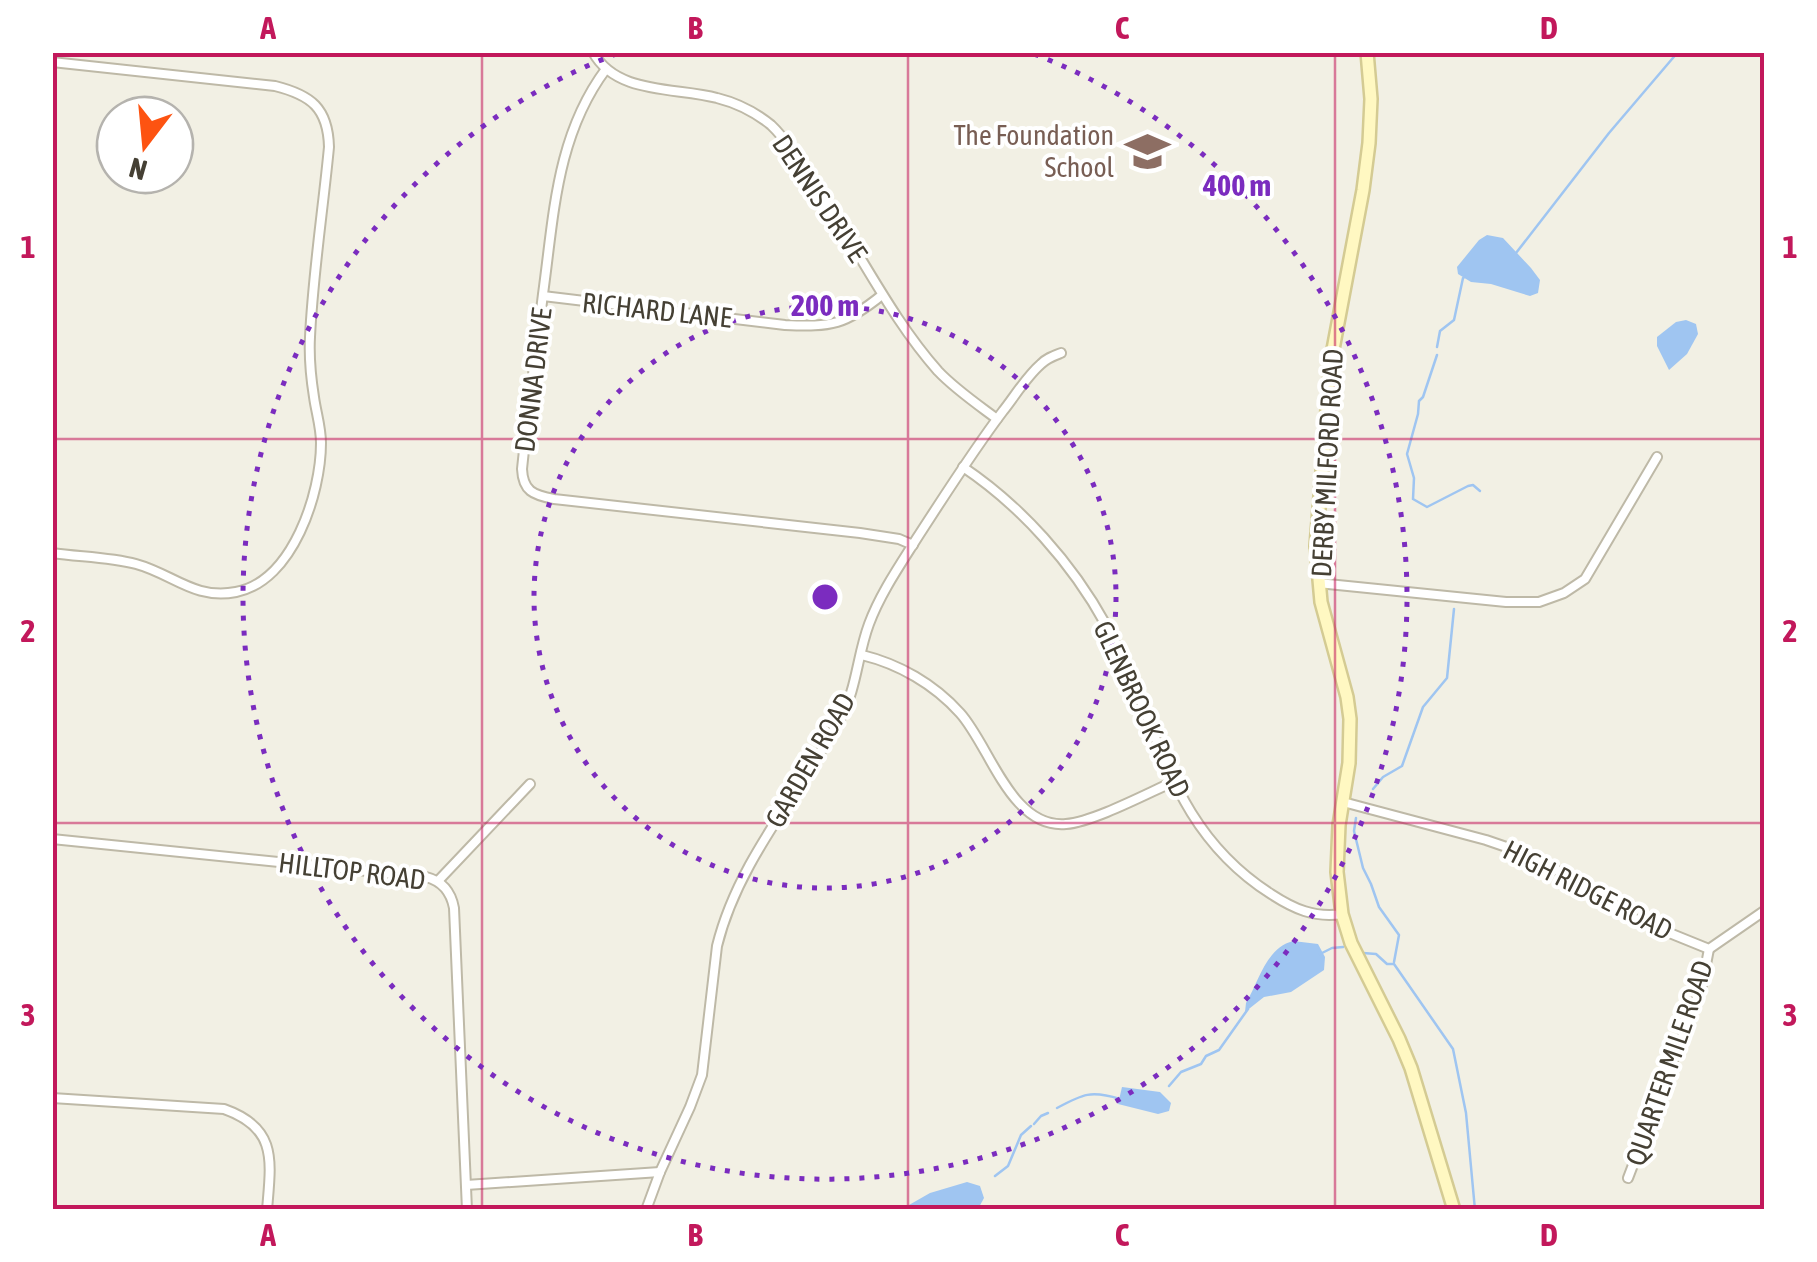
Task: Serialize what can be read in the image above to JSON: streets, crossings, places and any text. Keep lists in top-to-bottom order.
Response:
{
  "streets": {
    "main road": ["DERBY MILFORD ROAD"],
    "street": [
      "DENNIS DRIVE",
      "RICHARD LANE",
      "DONNA DRIVE",
      "GLENBROOK ROAD",
      "GARDEN ROAD",
      "HILLTOP ROAD",
      "HIGH RIDGE ROAD",
      "QUARTER MILE ROAD"
    ]
  },
  "crossings": [
    ["DENNIS DRIVE", "RICHARD LANE"],
    ["DENNIS DRIVE", "DONNA DRIVE"],
    ["DENNIS DRIVE", "GARDEN ROAD"],
    ["RICHARD LANE", "DONNA DRIVE"],
    ["DONNA DRIVE", "GARDEN ROAD"],
    ["DERBY MILFORD ROAD", "GLENBROOK ROAD"],
    ["DERBY MILFORD ROAD", "HIGH RIDGE ROAD"],
    ["GLENBROOK ROAD", "GARDEN ROAD"],
    ["HIGH RIDGE ROAD", "QUARTER MILE ROAD"]
  ],
  "places": {
    "school or university": ["The Foundation School"]
  },
  "north": "bottom",
  "grid": {
    "columns": [
      "A",
      "B",
      "C",
      "D"
    ],
    "rows": ["1", "2", "3"]
  },
  "rings": ["400 m", "200 m"]
}
